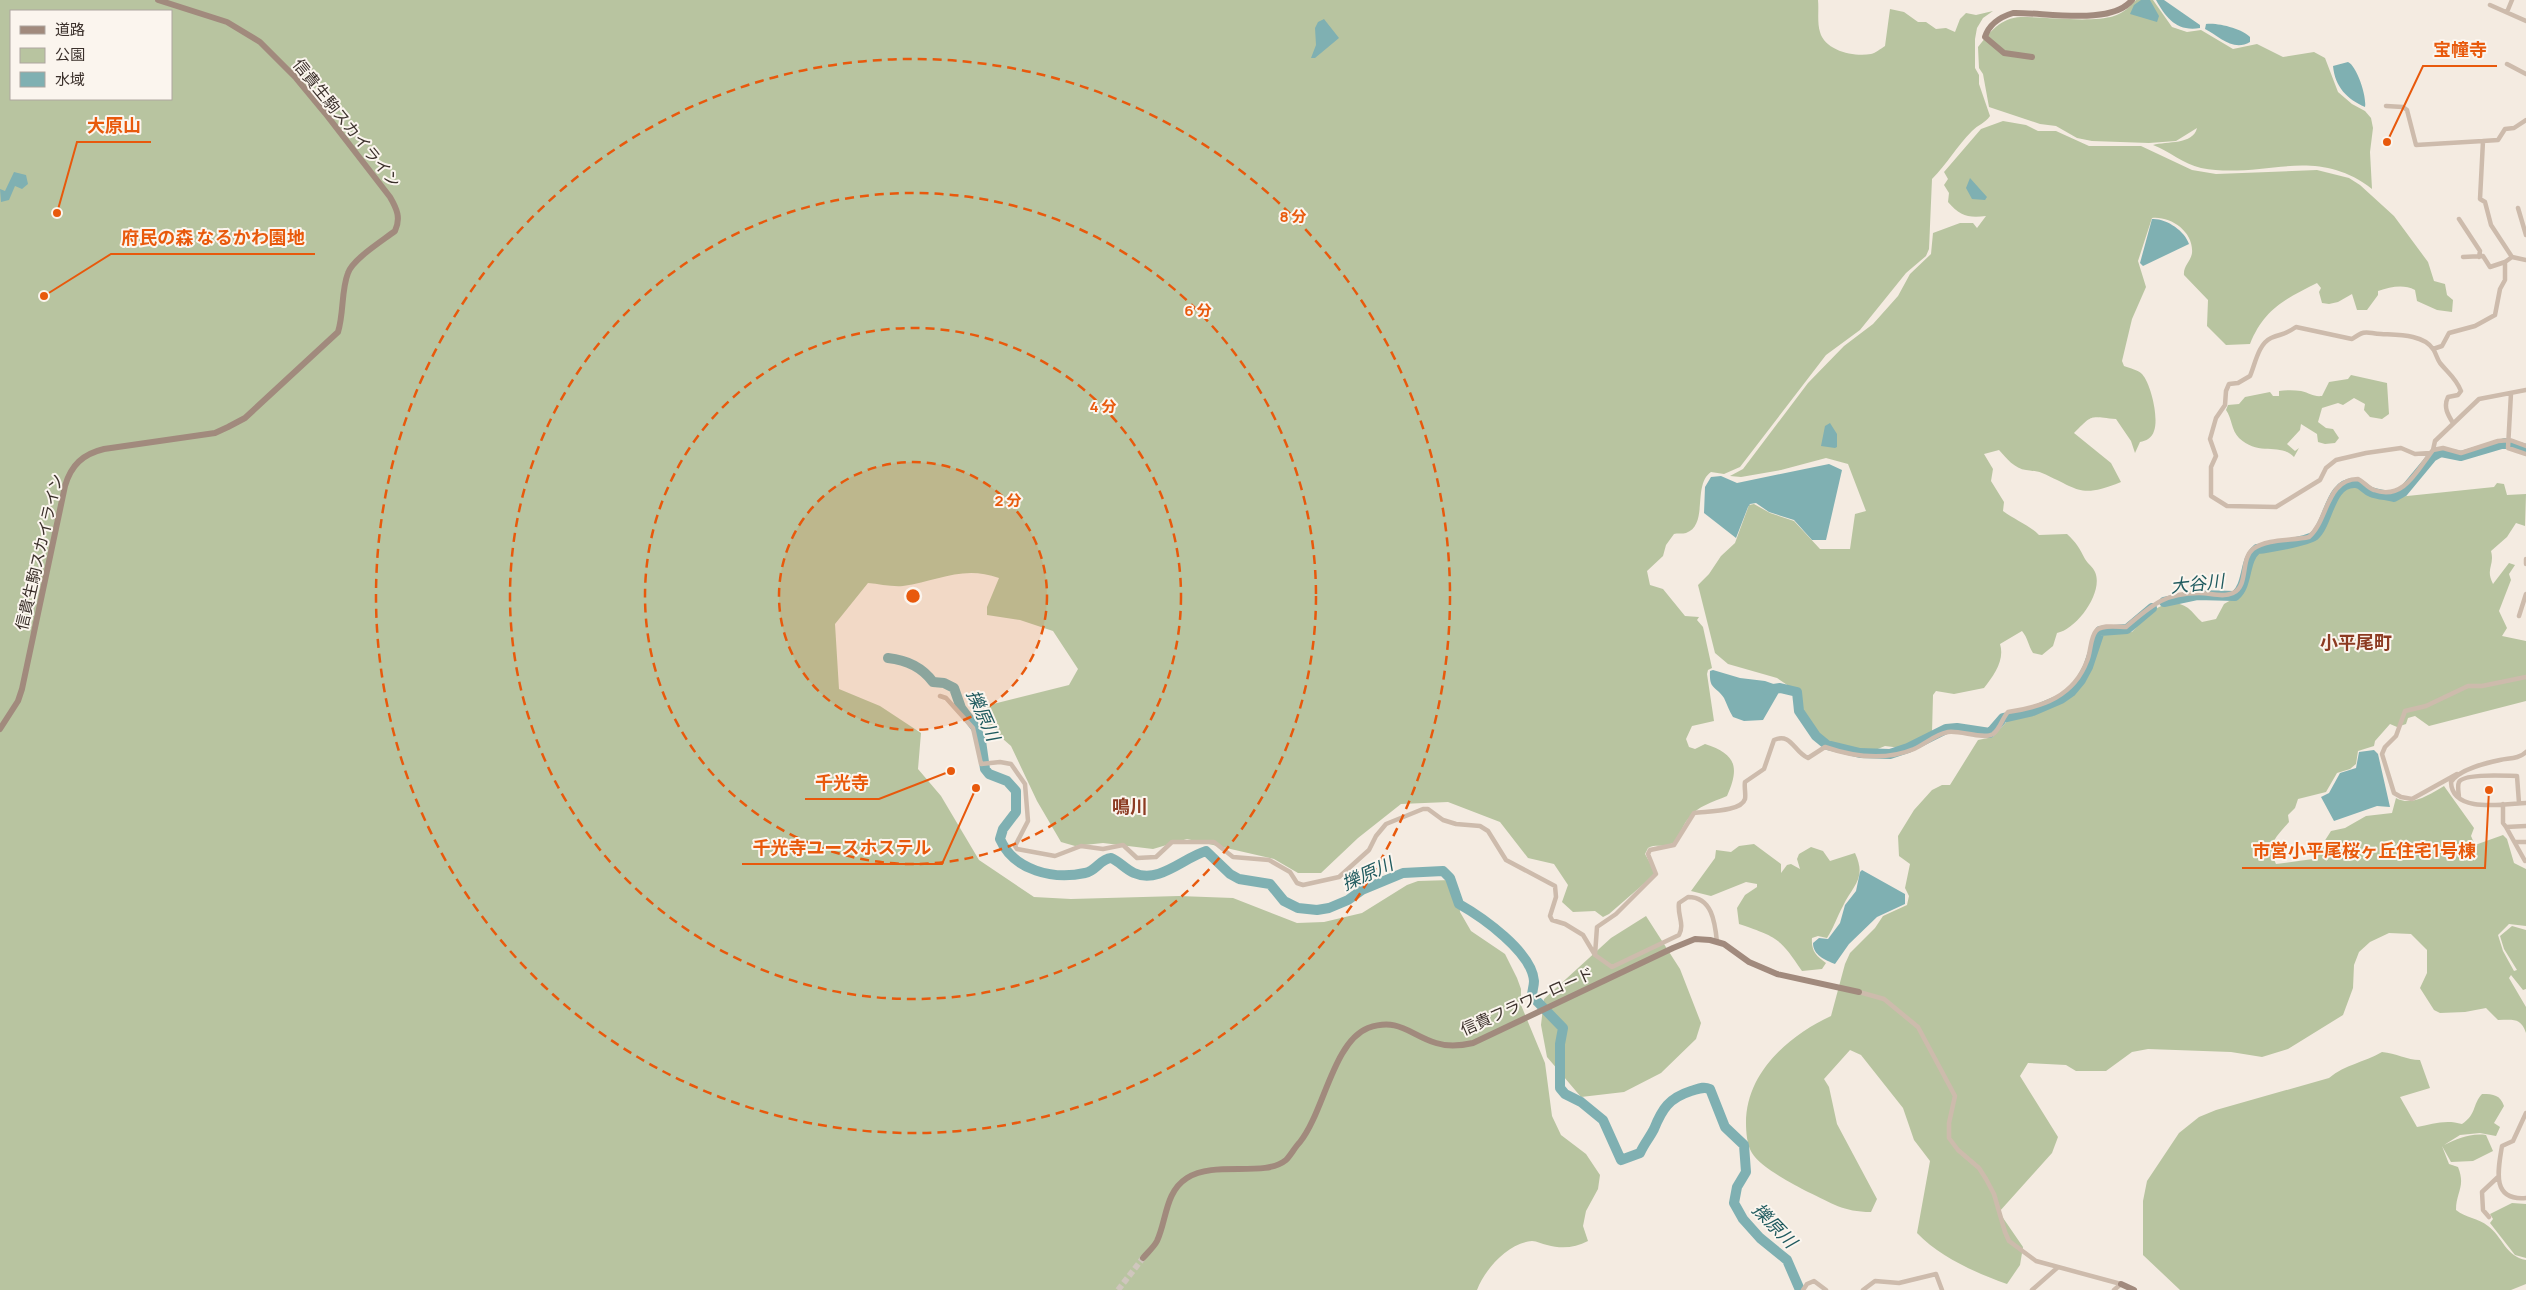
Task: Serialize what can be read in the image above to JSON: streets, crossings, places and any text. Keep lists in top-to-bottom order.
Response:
{
  "streets": {
    "street": ["信貴生駒スカイライン", "信貴フラワーロード"]
  },
  "districts": ["小平尾町", "鳴川"],
  "water": ["大谷川", "擽原川"],
  "places": [
    "宝幢寺",
    "大原山",
    "府民の森 なるかわ園地",
    "千光寺",
    "千光寺ユースホステル",
    "市営小平尾桜ヶ丘住宅1号棟"
  ],
  "legend": ["道路", "公園", "水域"],
  "rings": [
    "8 分",
    "6 分",
    "4 分",
    "2 分"
  ]
}
